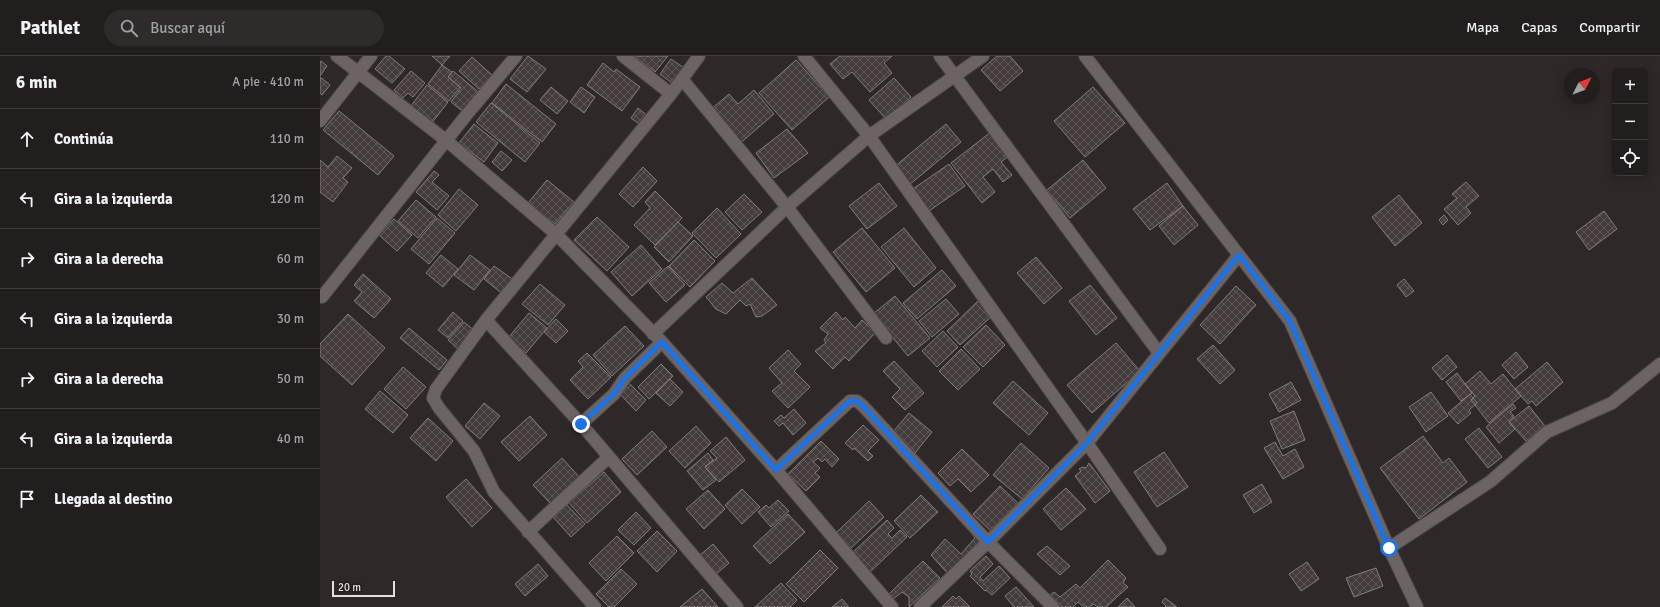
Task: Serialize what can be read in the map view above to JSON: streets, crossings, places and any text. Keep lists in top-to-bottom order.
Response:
{
  "scale_bar": "20 m",
  "north": "top right",
  "page": {
    "header": "Pathlet",
    "search": "Buscar aquí",
    "nav": ["Mapa", "Capas", "Compartir"],
    "heading": ["6 min", "A pie · 410 m"],
    "map_buttons": ["+", "−"],
    "list": [
      ["Continúa", "110 m"],
      ["Gira a la izquierda", "120 m"],
      ["Gira a la derecha", "60 m"],
      ["Gira a la izquierda", "30 m"],
      ["Gira a la derecha", "50 m"],
      ["Gira a la izquierda", "40 m"],
      "Llegada al destino"
    ],
    "scale": "20 m"
  }
}
